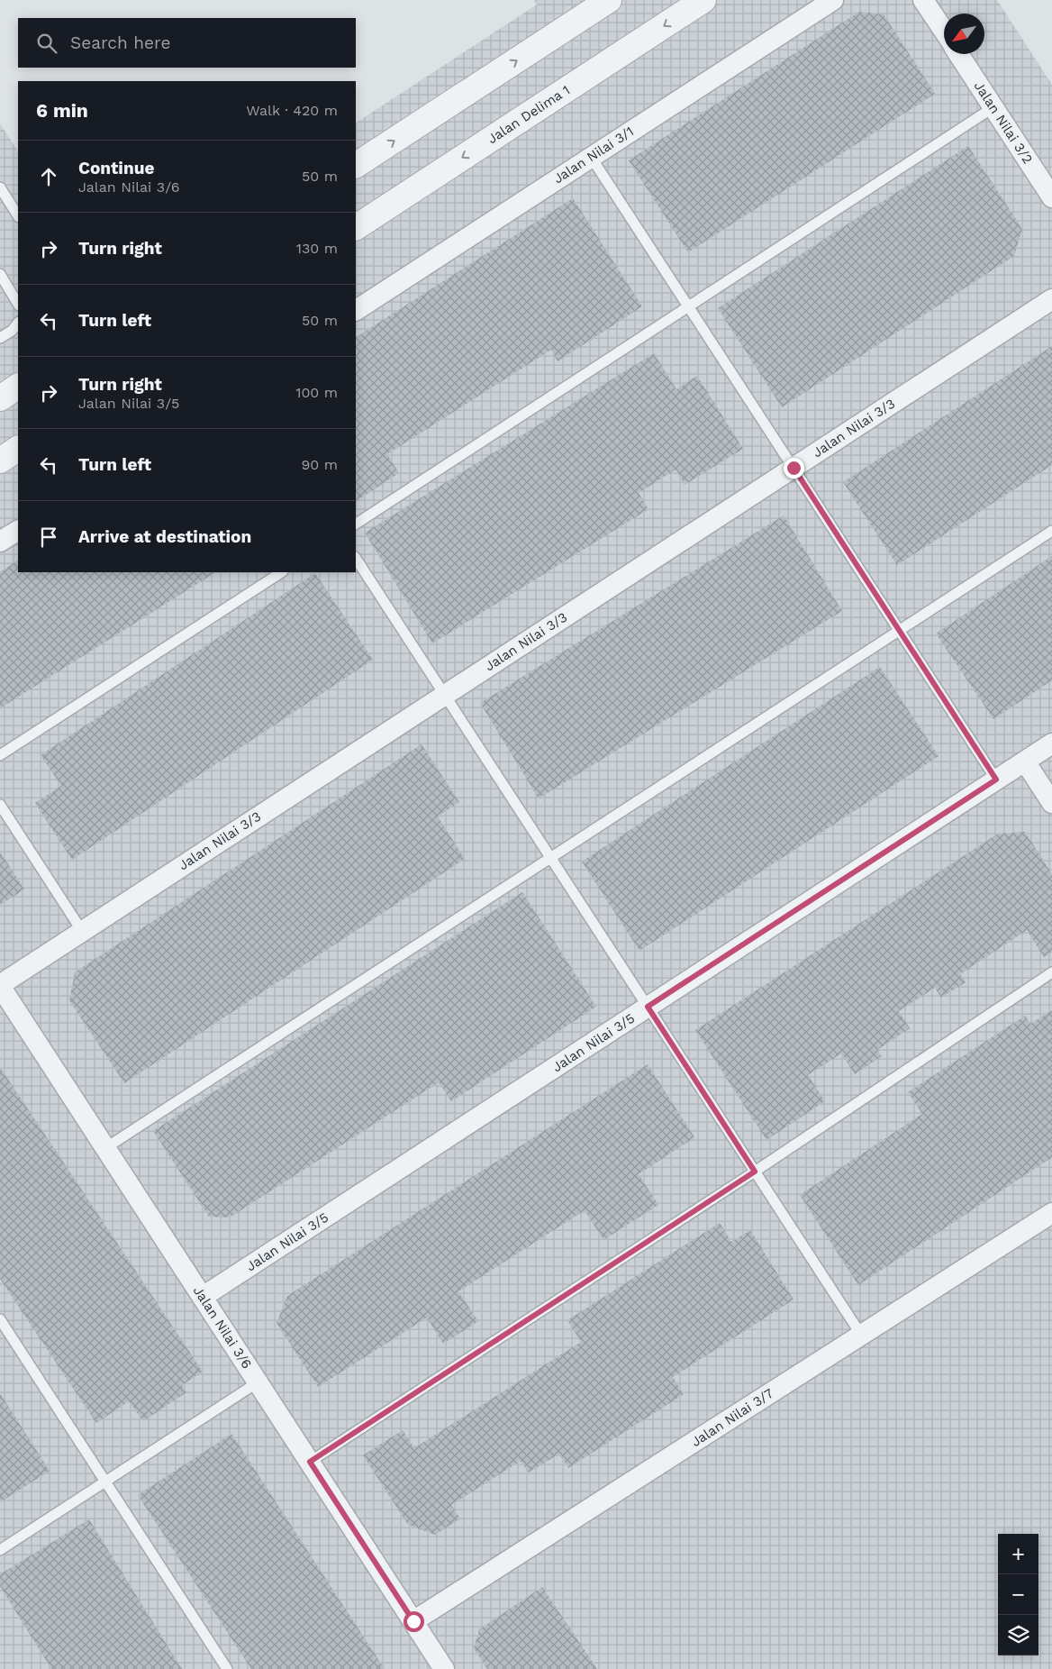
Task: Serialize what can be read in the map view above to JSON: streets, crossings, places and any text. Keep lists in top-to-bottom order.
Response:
{
  "streets": {
    "street": [
      "Jalan Delima 1",
      "Jalan Nilai 3/2",
      "Jalan Nilai 3/1",
      "Jalan Nilai 3/3",
      "Jalan Nilai 3/5",
      "Jalan Nilai 3/6",
      "Jalan Nilai 3/7"
    ]
  },
  "crossings": [
    ["Jalan Nilai 3/3", "Jalan Nilai 3/6"],
    ["Jalan Nilai 3/5", "Jalan Nilai 3/6"],
    ["Jalan Nilai 3/6", "Jalan Nilai 3/7"]
  ],
  "north": "bottom left",
  "page": {
    "search": "Search here",
    "heading": ["6 min", "Walk · 420 m"],
    "list": [
      ["Continue", "Jalan Nilai 3/6", "50 m"],
      ["Turn right", "130 m"],
      ["Turn left", "50 m"],
      ["Turn right", "Jalan Nilai 3/5", "100 m"],
      ["Turn left", "90 m"],
      "Arrive at destination"
    ],
    "map_buttons": ["+", "−"]
  }
}
